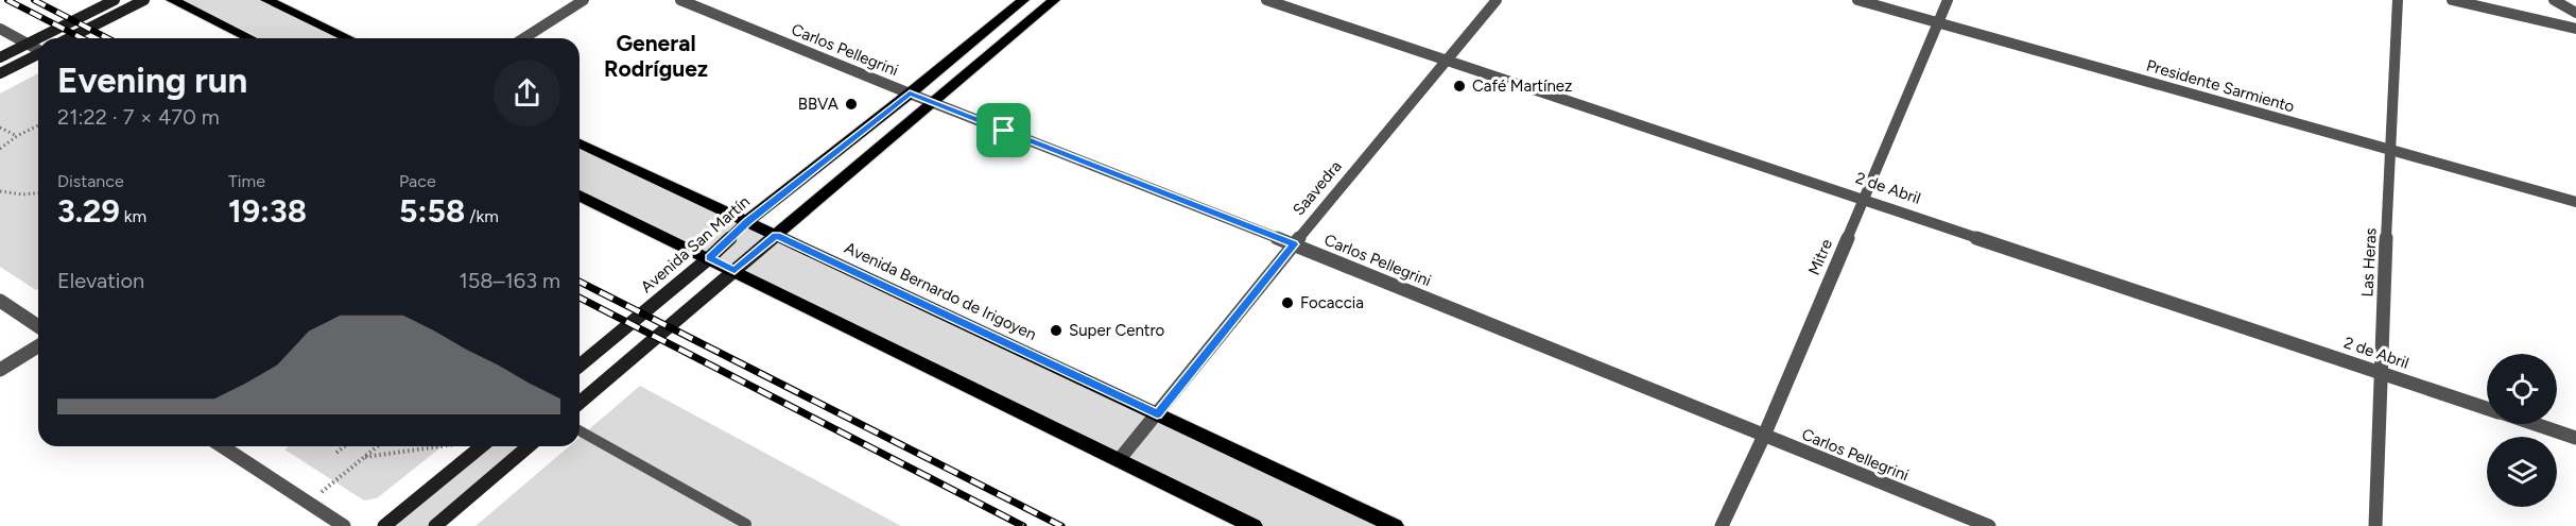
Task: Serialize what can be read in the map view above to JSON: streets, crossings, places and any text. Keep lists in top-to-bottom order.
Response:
{
  "streets": {
    "main road": ["Avenida San Martín", "Avenida Bernardo de Irigoyen"],
    "street": [
      "Carlos Pellegrini",
      "Presidente Sarmiento",
      "Saavedra",
      "2 de Abril",
      "Mitre",
      "Las Heras"
    ]
  },
  "crossings": [
    ["Carlos Pellegrini", "Saavedra"],
    ["Carlos Pellegrini", "Avenida San Martín"],
    ["Carlos Pellegrini", "Mitre"],
    ["Presidente Sarmiento", "Mitre"],
    ["Presidente Sarmiento", "Las Heras"],
    ["Saavedra", "2 de Abril"],
    ["Saavedra", "Avenida Bernardo de Irigoyen"],
    ["2 de Abril", "Mitre"],
    ["2 de Abril", "Las Heras"],
    ["Avenida San Martín", "Avenida Bernardo de Irigoyen"]
  ],
  "districts": ["General Rodríguez"],
  "places": [
    "Café Martínez",
    "BBVA",
    "Focaccia",
    "Super Centro"
  ],
  "page": {
    "heading": ["Evening run", "21:22 · 7 × 470 m"],
    "stats": [
      ["Distance", "3.29 km"],
      ["Time", "19:38"],
      ["Pace", "5:58 /km"]
    ],
    "chart": ["Elevation", "158–163 m"]
  }
}
